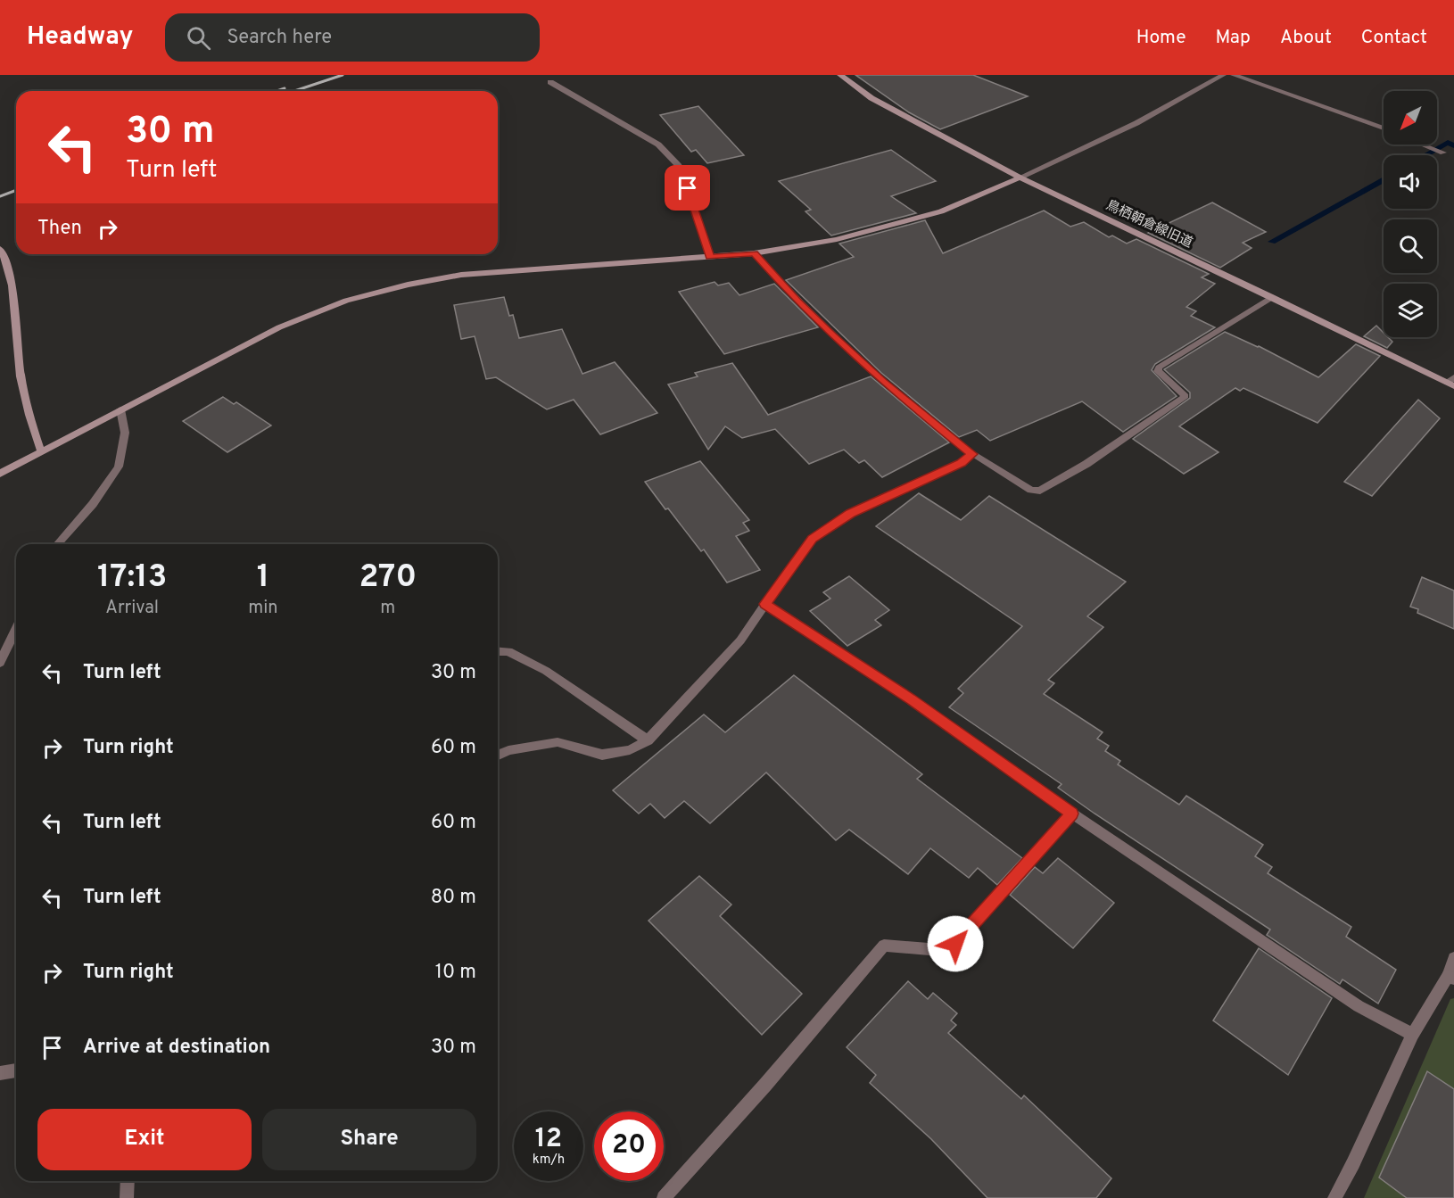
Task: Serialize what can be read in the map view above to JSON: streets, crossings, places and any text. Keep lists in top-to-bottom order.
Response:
{
  "streets": {
    "street": ["鳥栖朝倉線旧道"]
  },
  "north": "bottom left",
  "page": {
    "header": "Headway",
    "search": "Search here",
    "nav": [
      "Home",
      "Map",
      "About",
      "Contact"
    ],
    "turn": ["30 m", "Turn left"],
    "then": "Then",
    "eta": [
      "17:13",
      "Arrival",
      "1",
      "min",
      "270",
      "m"
    ],
    "list": [
      {
        "name": "Turn left",
        "value": "30 m"
      },
      {
        "name": "Turn right",
        "value": "60 m"
      },
      {
        "name": "Turn left",
        "value": "60 m"
      },
      {
        "name": "Turn left",
        "value": "80 m"
      },
      {
        "name": "Turn right",
        "value": "10 m"
      },
      {
        "name": "Arrive at destination",
        "value": "30 m"
      }
    ],
    "buttons": ["Exit", "Share"],
    "speed": "12 km/h",
    "limit": "20"
  }
}
